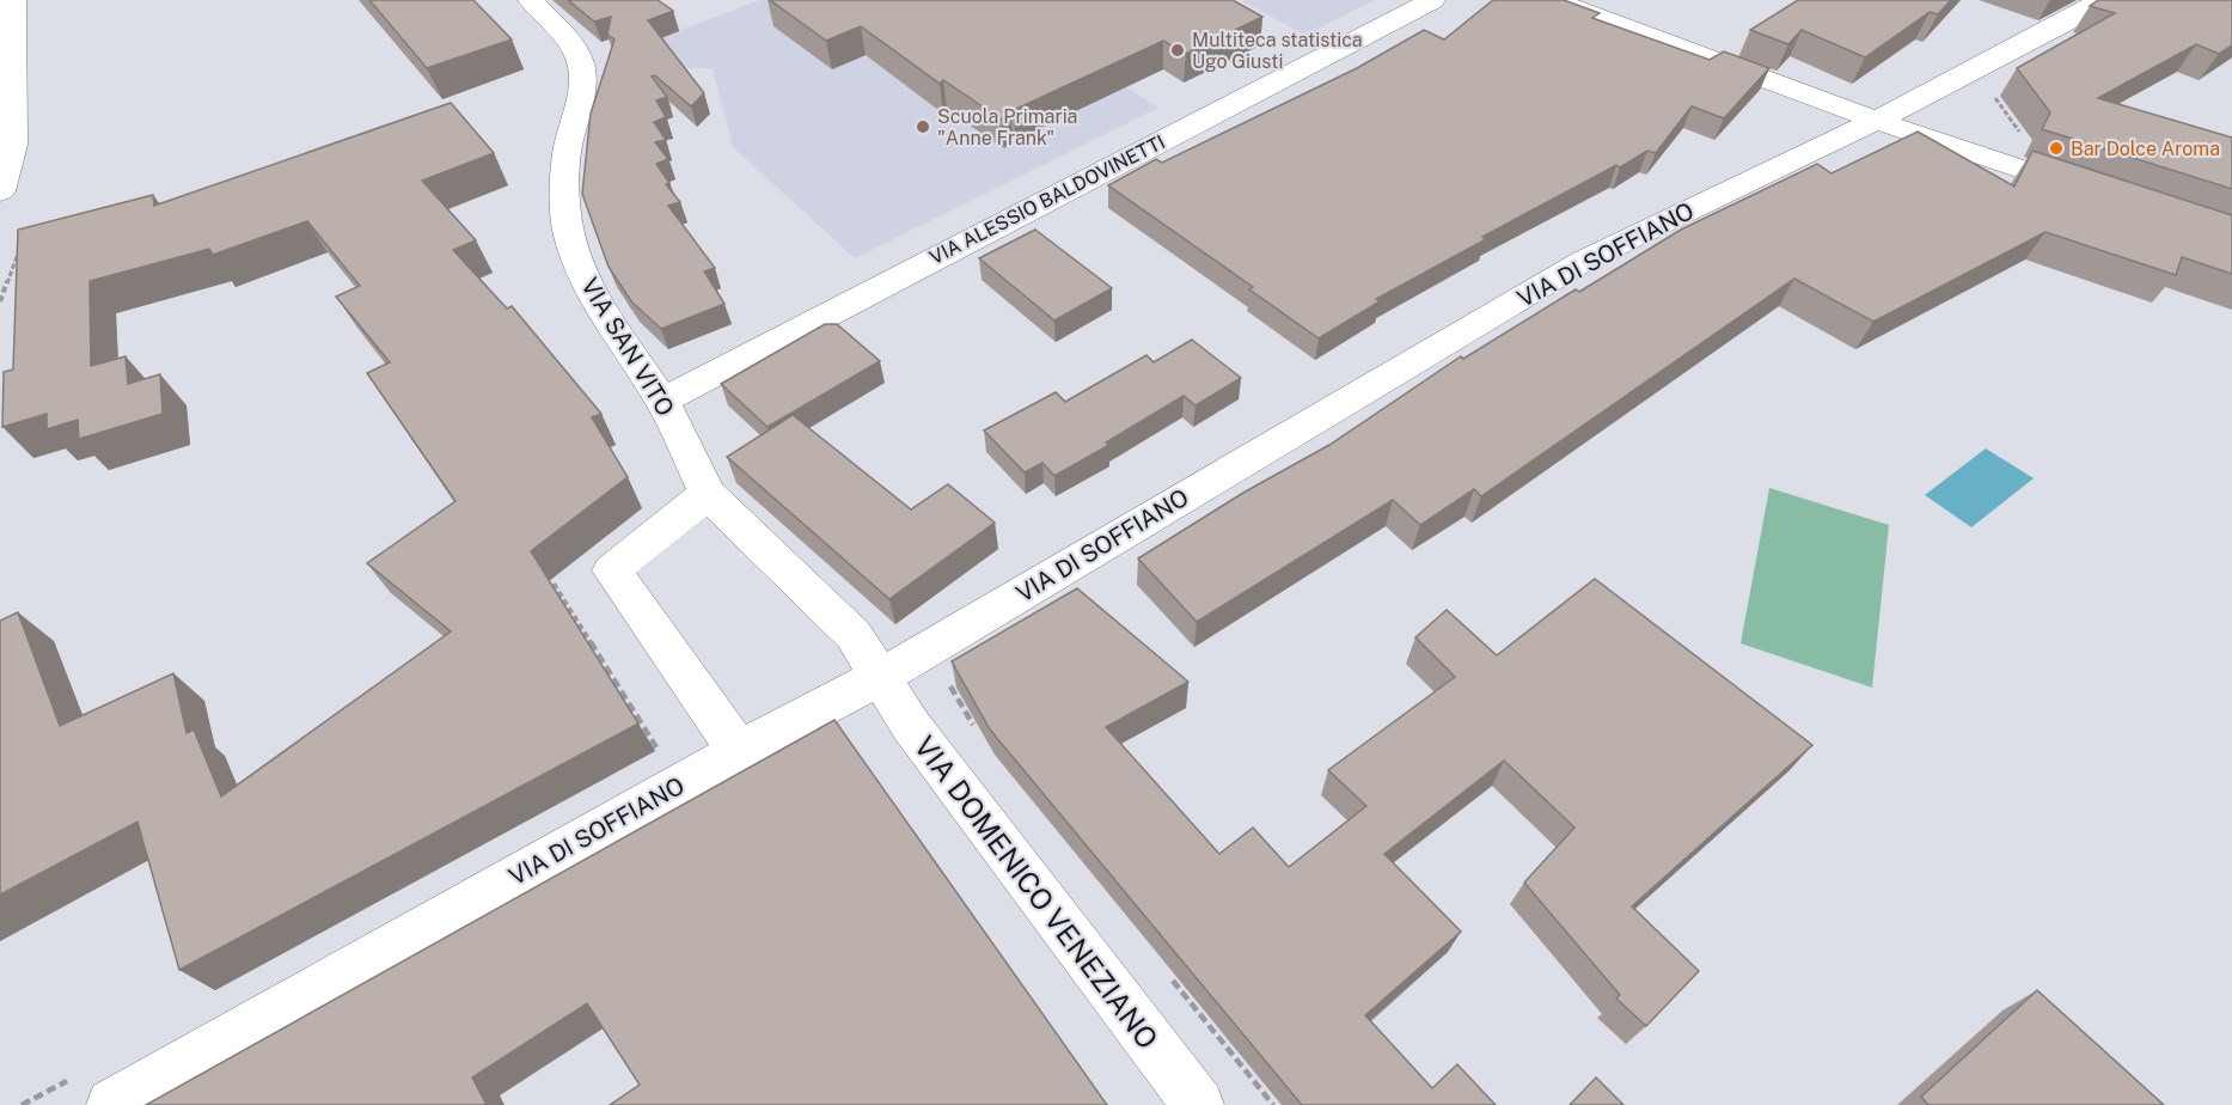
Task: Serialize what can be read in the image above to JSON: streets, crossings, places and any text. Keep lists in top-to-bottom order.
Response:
{
  "streets": {
    "street": [
      "VIA ALESSIO BALDOVINETTI",
      "VIA DI SOFFIANO",
      "VIA SAN VITO",
      "VIA DOMENICO VENEZIANO"
    ]
  },
  "crossings": [
    ["VIA ALESSIO BALDOVINETTI", "VIA SAN VITO"],
    ["VIA DI SOFFIANO", "VIA SAN VITO"],
    ["VIA DI SOFFIANO", "VIA DOMENICO VENEZIANO"],
    ["VIA SAN VITO", "VIA DOMENICO VENEZIANO"]
  ],
  "places": ["Multiteca statistica Ugo Giusti", "Scuola Primaria \"Anne Frank\"", "Bar Dolce Aroma"]
}
